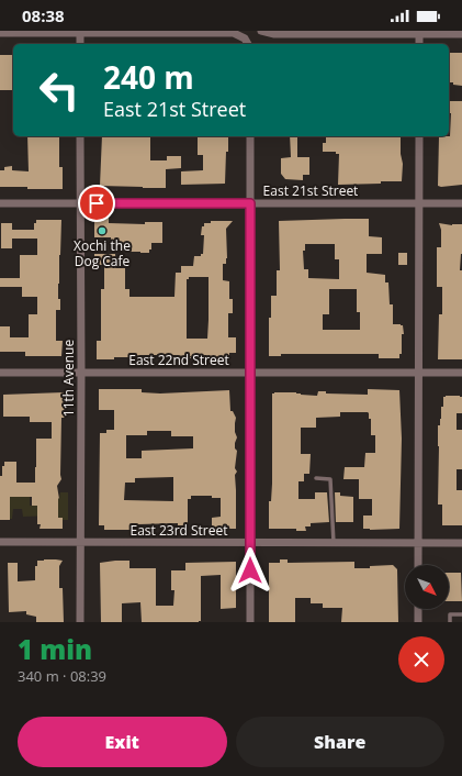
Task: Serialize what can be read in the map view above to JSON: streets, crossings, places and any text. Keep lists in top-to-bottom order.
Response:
{
  "streets": {
    "street": [
      "East 21st Street",
      "East 22nd Street",
      "11th Avenue",
      "East 23rd Street"
    ]
  },
  "crossings": [
    ["East 21st Street", "11th Avenue"],
    ["East 22nd Street", "11th Avenue"],
    ["11th Avenue", "East 23rd Street"]
  ],
  "places": ["Xochi the Dog Cafe"],
  "north": "bottom right",
  "page": {
    "status": "08:38",
    "turn": ["240 m", "East 21st Street"],
    "heading": ["1 min", "340 m · 08:39"],
    "buttons": ["Exit", "Share"]
  }
}
